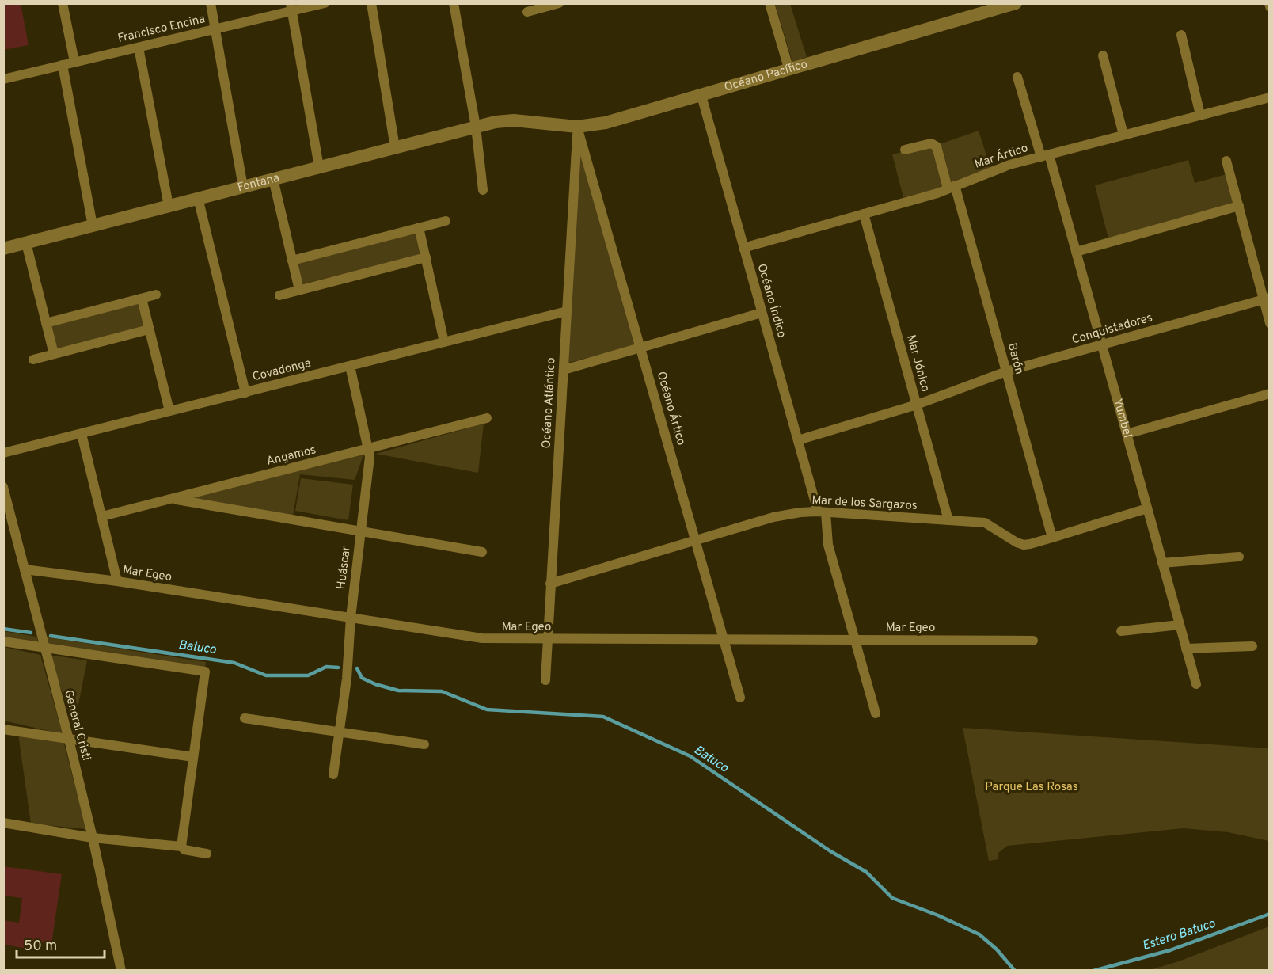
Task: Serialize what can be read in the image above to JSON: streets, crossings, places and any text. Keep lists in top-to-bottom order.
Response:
{
  "streets": {
    "street": [
      "Francisco Encina",
      "Océano Pacífico",
      "Mar Ártico",
      "Fontana",
      "Océano Índico",
      "Conquistadores",
      "Barón",
      "Mar Jónico",
      "Covadonga",
      "Océano Atlántico",
      "Océano Ártico",
      "Yumbel",
      "Angamos",
      "Mar de los Sargazos",
      "Huáscar",
      "Mar Egeo",
      "General Cristi"
    ]
  },
  "crossings": [
    ["Océano Pacífico", "Fontana"],
    ["Océano Pacífico", "Océano Índico"],
    ["Océano Pacífico", "Océano Atlántico"],
    ["Océano Pacífico", "Océano Ártico"],
    ["Mar Ártico", "Océano Índico"],
    ["Mar Ártico", "Barón"],
    ["Mar Ártico", "Mar Jónico"],
    ["Mar Ártico", "Yumbel"],
    ["Océano Índico", "Conquistadores"],
    ["Océano Índico", "Mar de los Sargazos"],
    ["Océano Índico", "Mar Egeo"],
    ["Conquistadores", "Barón"],
    ["Conquistadores", "Mar Jónico"],
    ["Conquistadores", "Yumbel"],
    ["Barón", "Mar de los Sargazos"],
    ["Mar Jónico", "Mar de los Sargazos"],
    ["Covadonga", "Océano Atlántico"],
    ["Covadonga", "Huáscar"],
    ["Océano Atlántico", "Océano Ártico"],
    ["Océano Atlántico", "Mar de los Sargazos"],
    ["Océano Atlántico", "Mar Egeo"],
    ["Océano Ártico", "Mar de los Sargazos"],
    ["Océano Ártico", "Mar Egeo"],
    ["Yumbel", "Mar de los Sargazos"],
    ["Angamos", "Huáscar"],
    ["Huáscar", "Mar Egeo"],
    ["Mar Egeo", "General Cristi"]
  ],
  "water": ["Batuco", "Estero Batuco"],
  "parks": ["Parque Las Rosas"],
  "scale_bar": "50 m"
}
